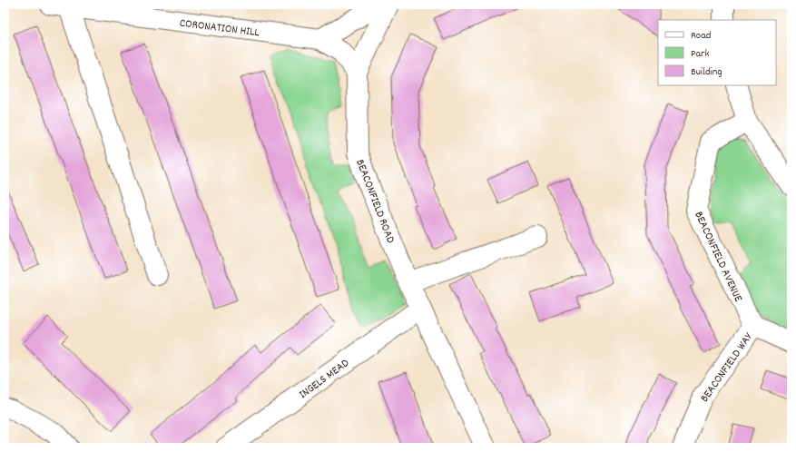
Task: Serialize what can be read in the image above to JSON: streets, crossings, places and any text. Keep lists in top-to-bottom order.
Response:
{
  "streets": {
    "street": [
      "CORONATION HILL",
      "BEACONFIELD ROAD",
      "BEACONFIELD AVENUE",
      "BEACONFIELD WAY",
      "INGELS MEAD"
    ]
  },
  "crossings": [
    ["CORONATION HILL", "BEACONFIELD ROAD"],
    ["BEACONFIELD ROAD", "INGELS MEAD"],
    ["BEACONFIELD AVENUE", "BEACONFIELD WAY"]
  ],
  "legend": ["Road", "Park", "Building"]
}
